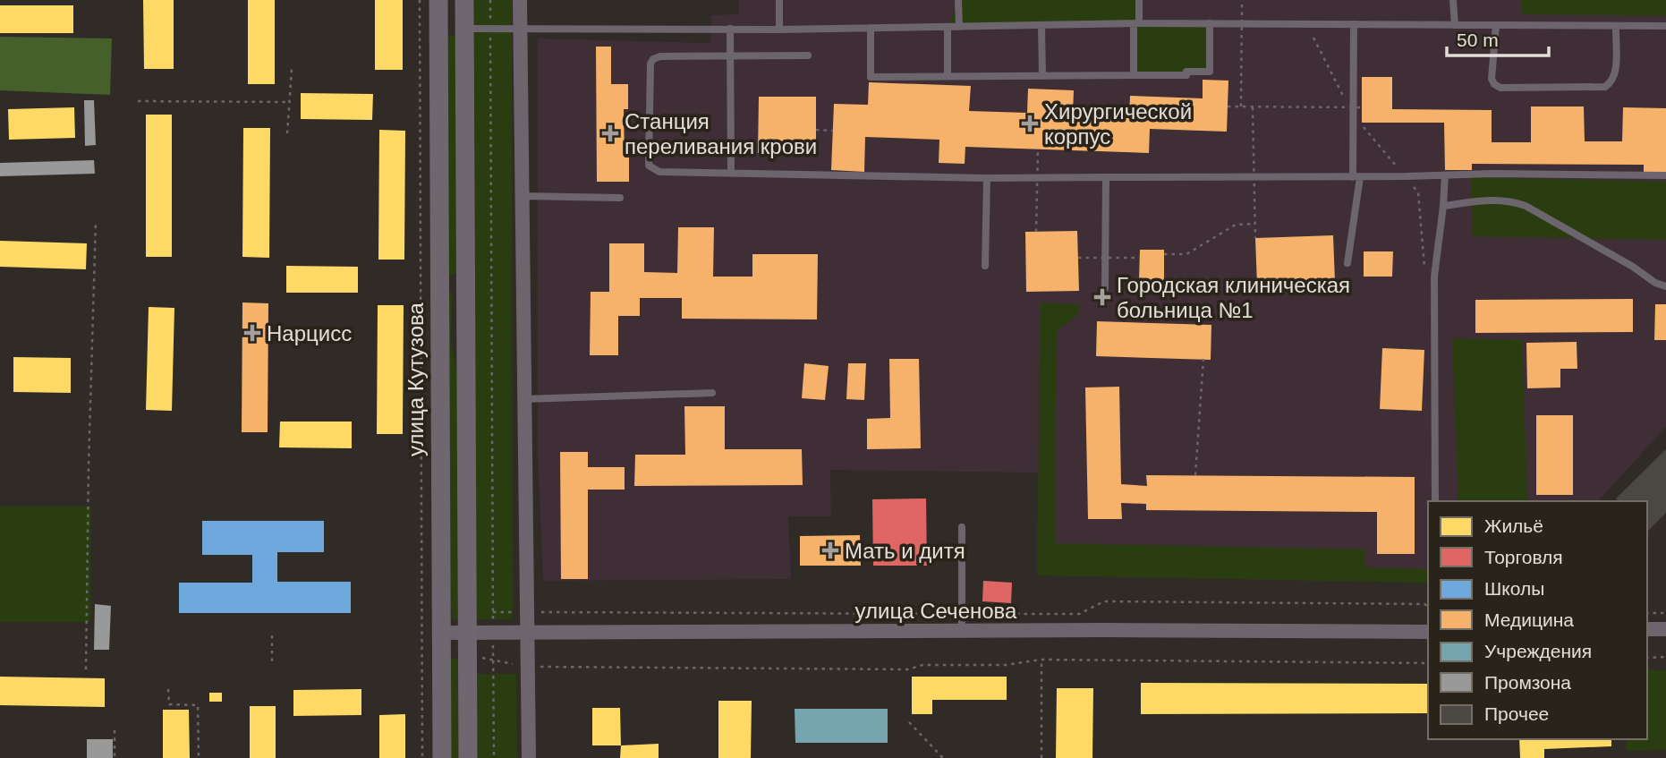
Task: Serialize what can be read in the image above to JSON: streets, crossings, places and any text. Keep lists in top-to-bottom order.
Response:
{
  "streets": {
    "main road": ["улица Кутузова"],
    "street": ["улица Сеченова"]
  },
  "crossings": [
    ["улица Кутузова", "улица Сеченова"]
  ],
  "places": {
    "health": [
      "Хирургической корпус",
      "Станция переливания крови",
      "Городская клиническая больница №1",
      "Нарцисс",
      "Мать и дитя"
    ]
  },
  "legend": [
    "Жильё",
    "Торговля",
    "Школы",
    "Медицина",
    "Учреждения",
    "Промзона",
    "Прочее"
  ],
  "scale_bar": "50 m"
}
